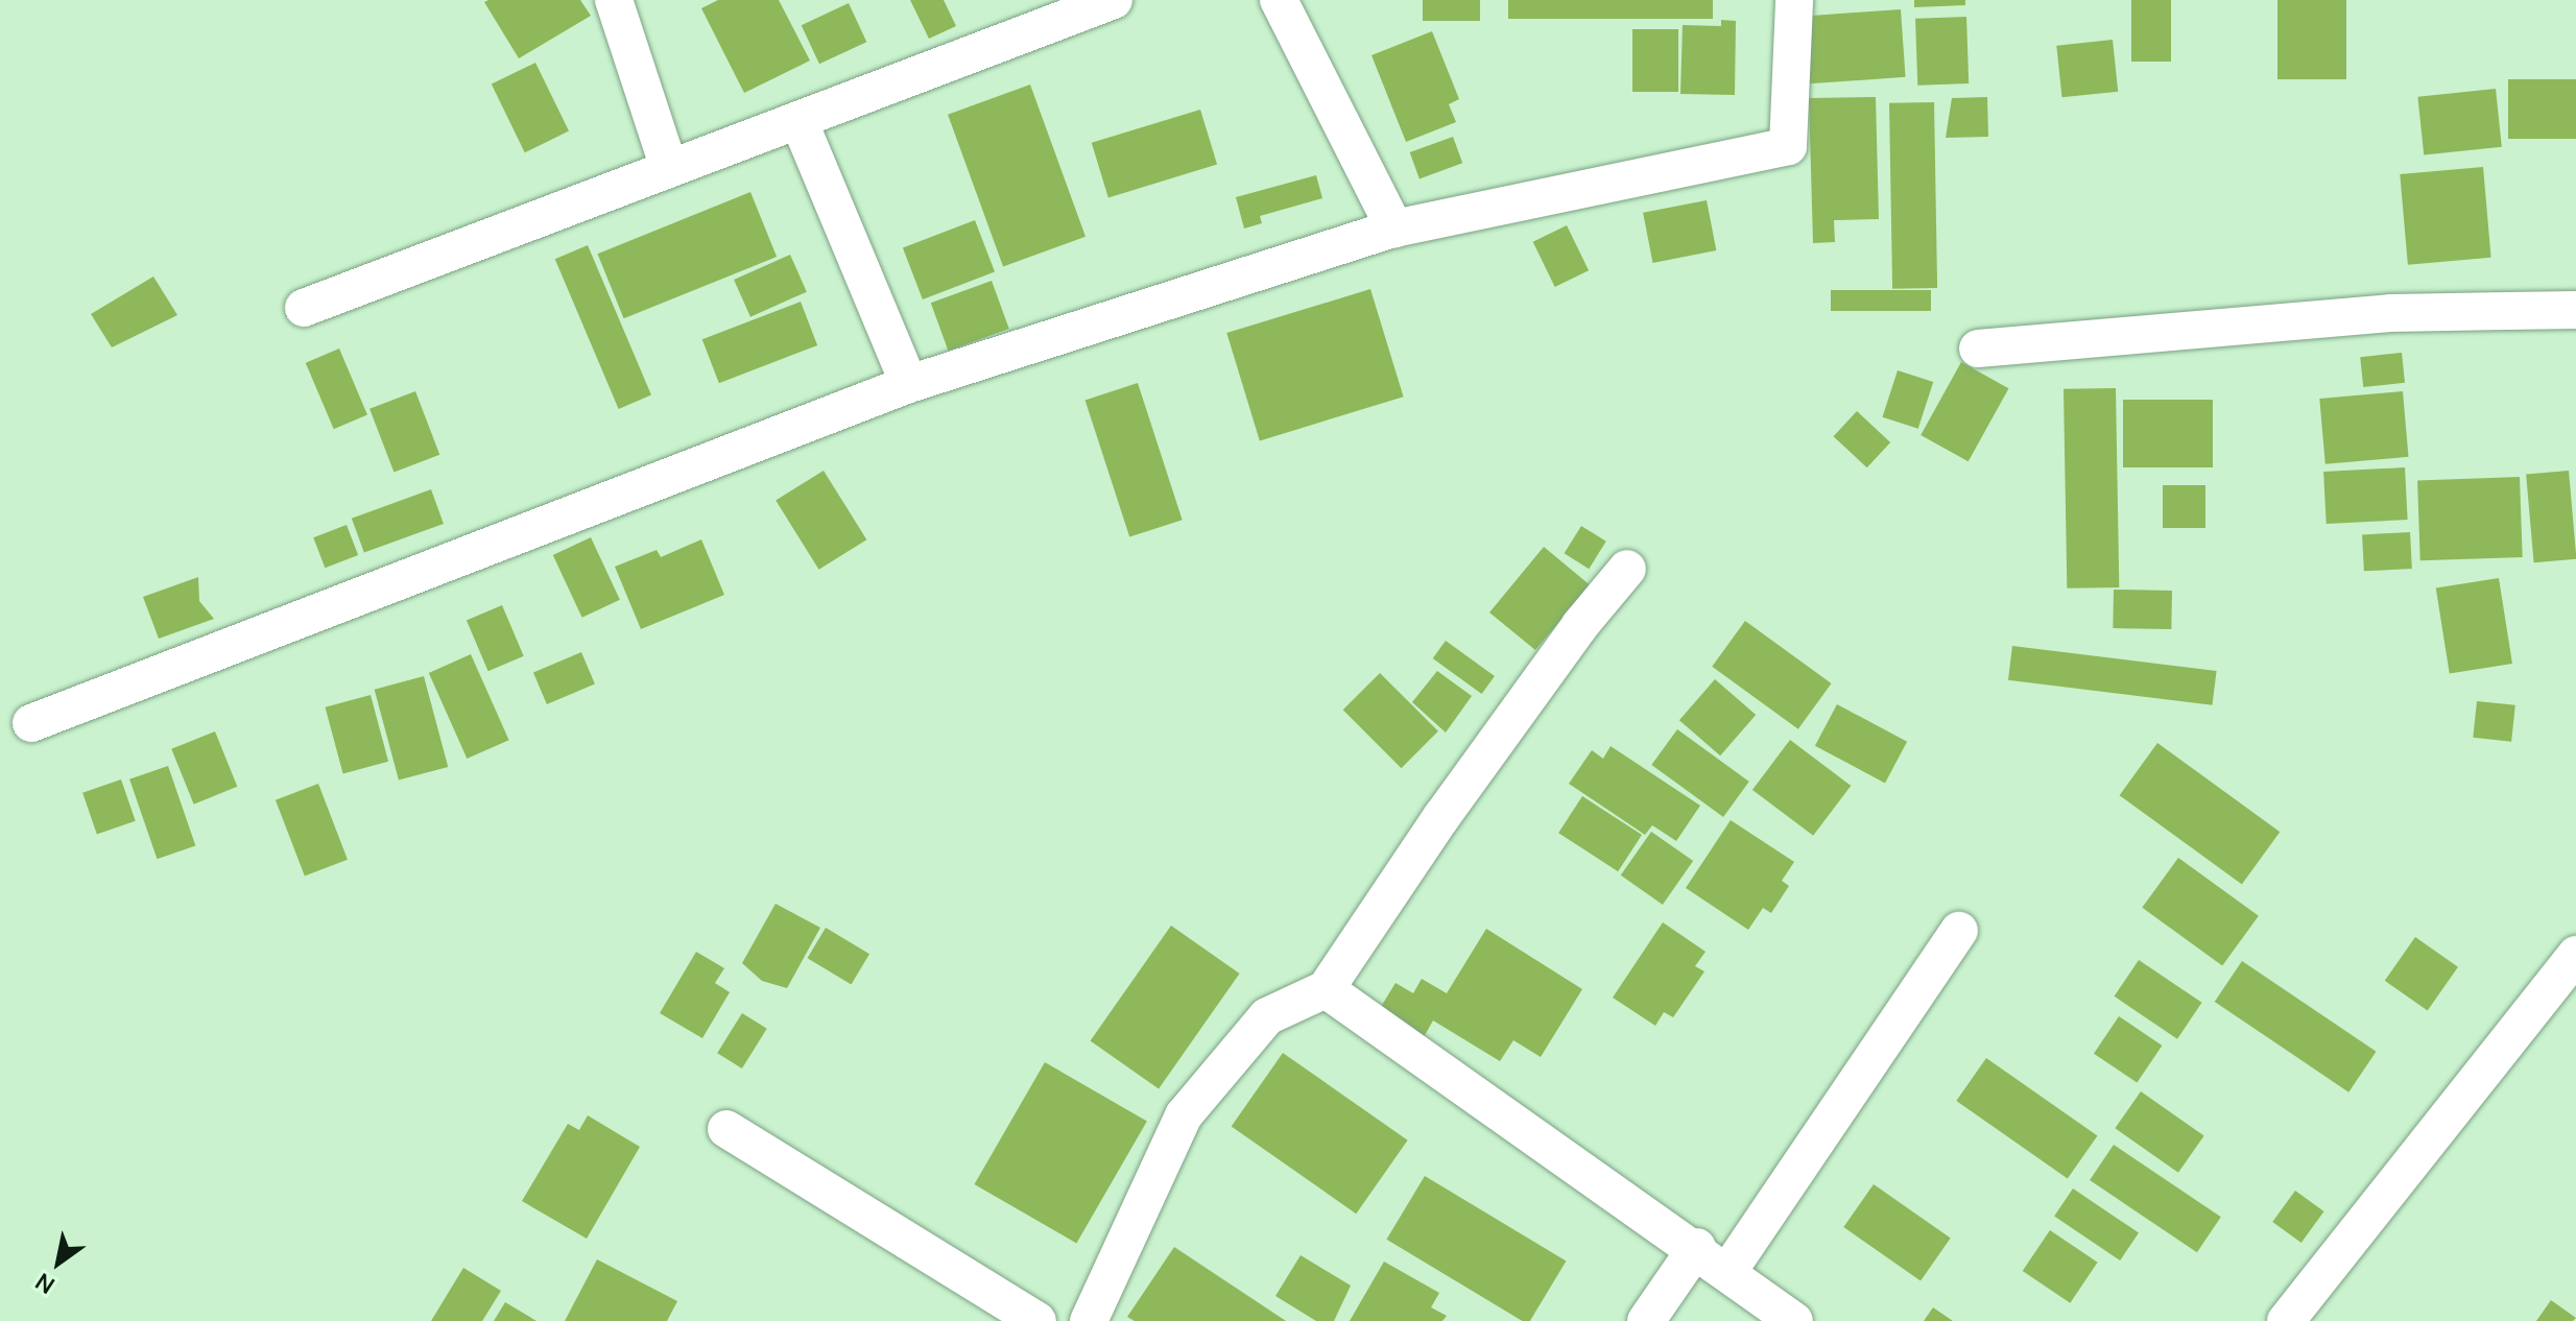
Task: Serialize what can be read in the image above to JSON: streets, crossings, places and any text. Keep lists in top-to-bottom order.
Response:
{
  "north": "bottom left"
}
